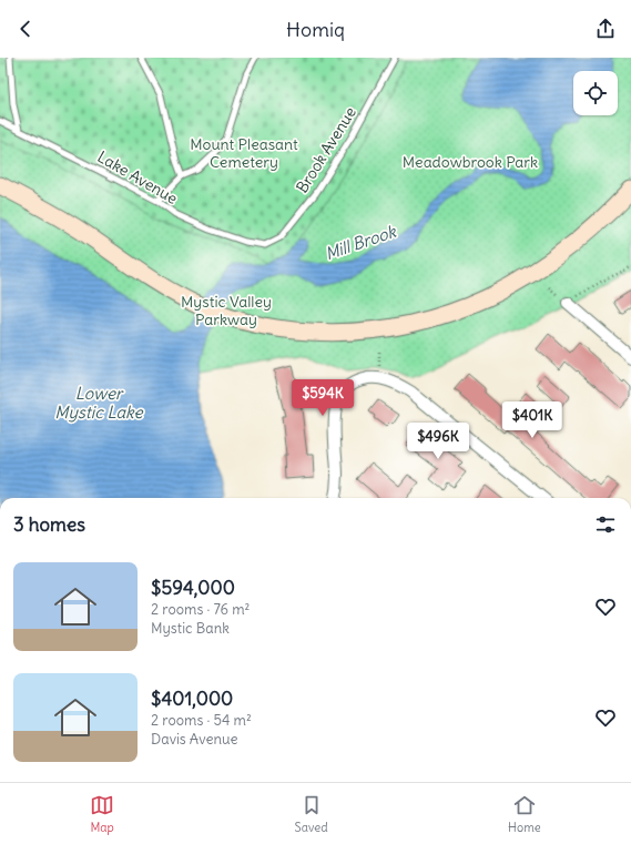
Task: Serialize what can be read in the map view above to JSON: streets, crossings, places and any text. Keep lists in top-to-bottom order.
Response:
{
  "streets": {
    "lane": ["Brook Avenue", "Lake Avenue"]
  },
  "crossings": [
    ["Brook Avenue", "Lake Avenue"]
  ],
  "water": ["Mill Brook", "Lower Mystic Lake"],
  "parks": ["Mount Pleasant Cemetery", "Meadowbrook Park", "Mystic Valley Parkway"],
  "page": {
    "header": "Homiq",
    "price": ["$594K", "$401K", "$496K"],
    "heading": "3 homes",
    "list": [
      {
        "name": "$594,000",
        "note": "2 rooms · 76 m² · Mystic Bank"
      },
      {
        "name": "$401,000",
        "note": "2 rooms · 54 m² · Davis Avenue"
      }
    ],
    "tabs": ["Map", "Saved", "Home"]
  }
}
